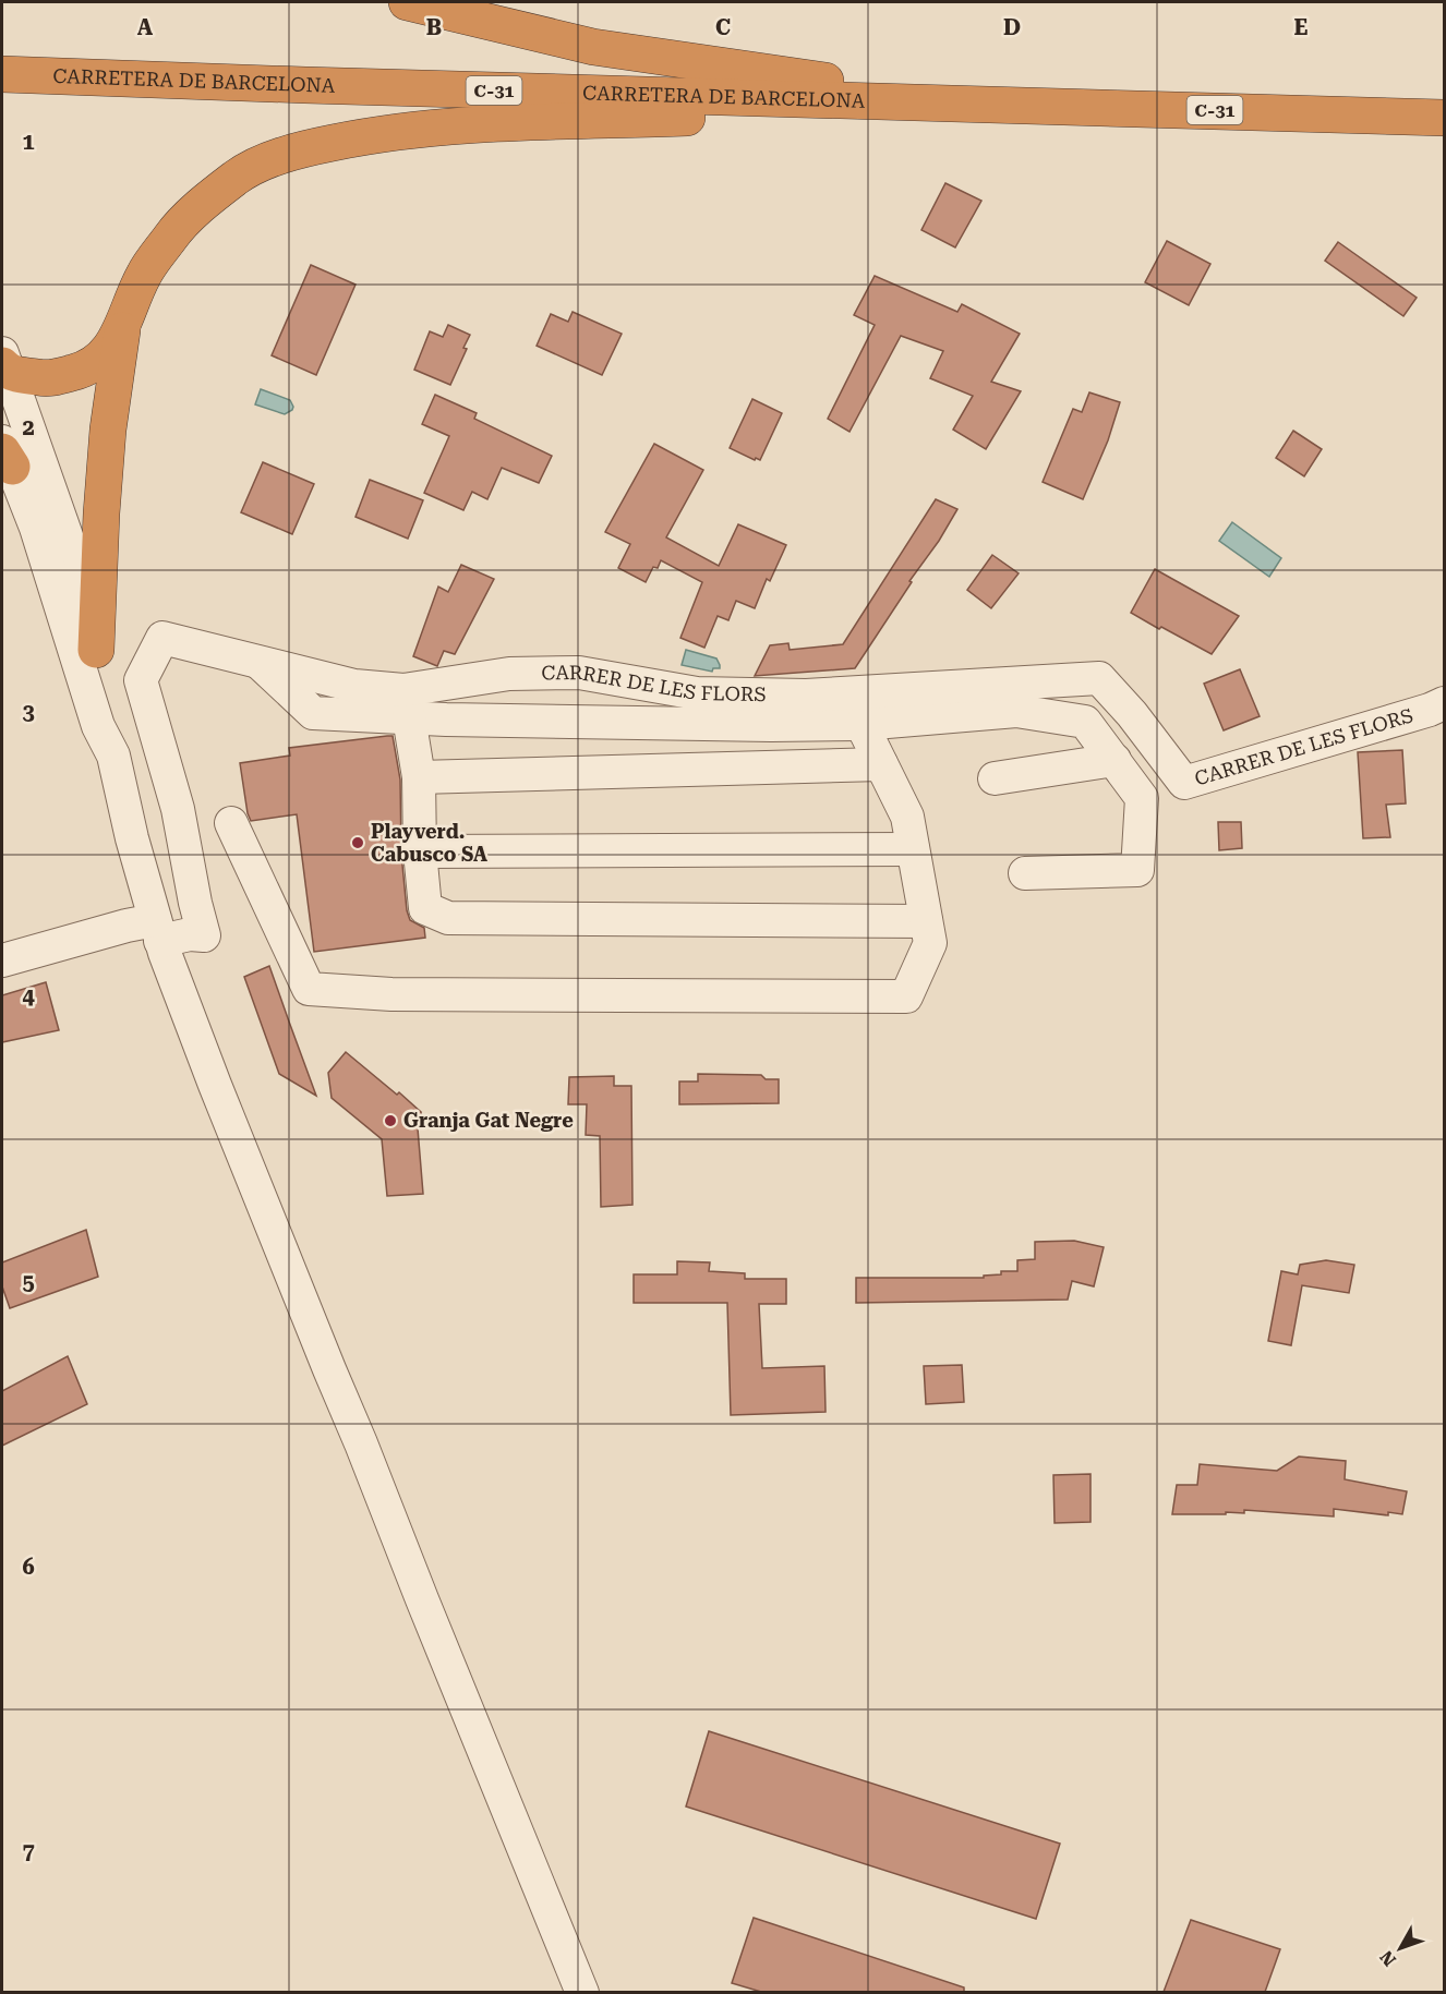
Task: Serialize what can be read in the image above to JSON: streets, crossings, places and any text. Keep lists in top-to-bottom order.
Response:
{
  "streets": {
    "highway": ["CARRETERA DE BARCELONA", "C-31"],
    "street": ["CARRER DE LES FLORS"]
  },
  "places": ["Playverd. Cabusco SA", "Granja Gat Negre"],
  "north": "bottom left",
  "grid": {
    "columns": [
      "A",
      "B",
      "C",
      "D",
      "E"
    ],
    "rows": [
      "1",
      "2",
      "3",
      "4",
      "5",
      "6",
      "7"
    ]
  }
}
